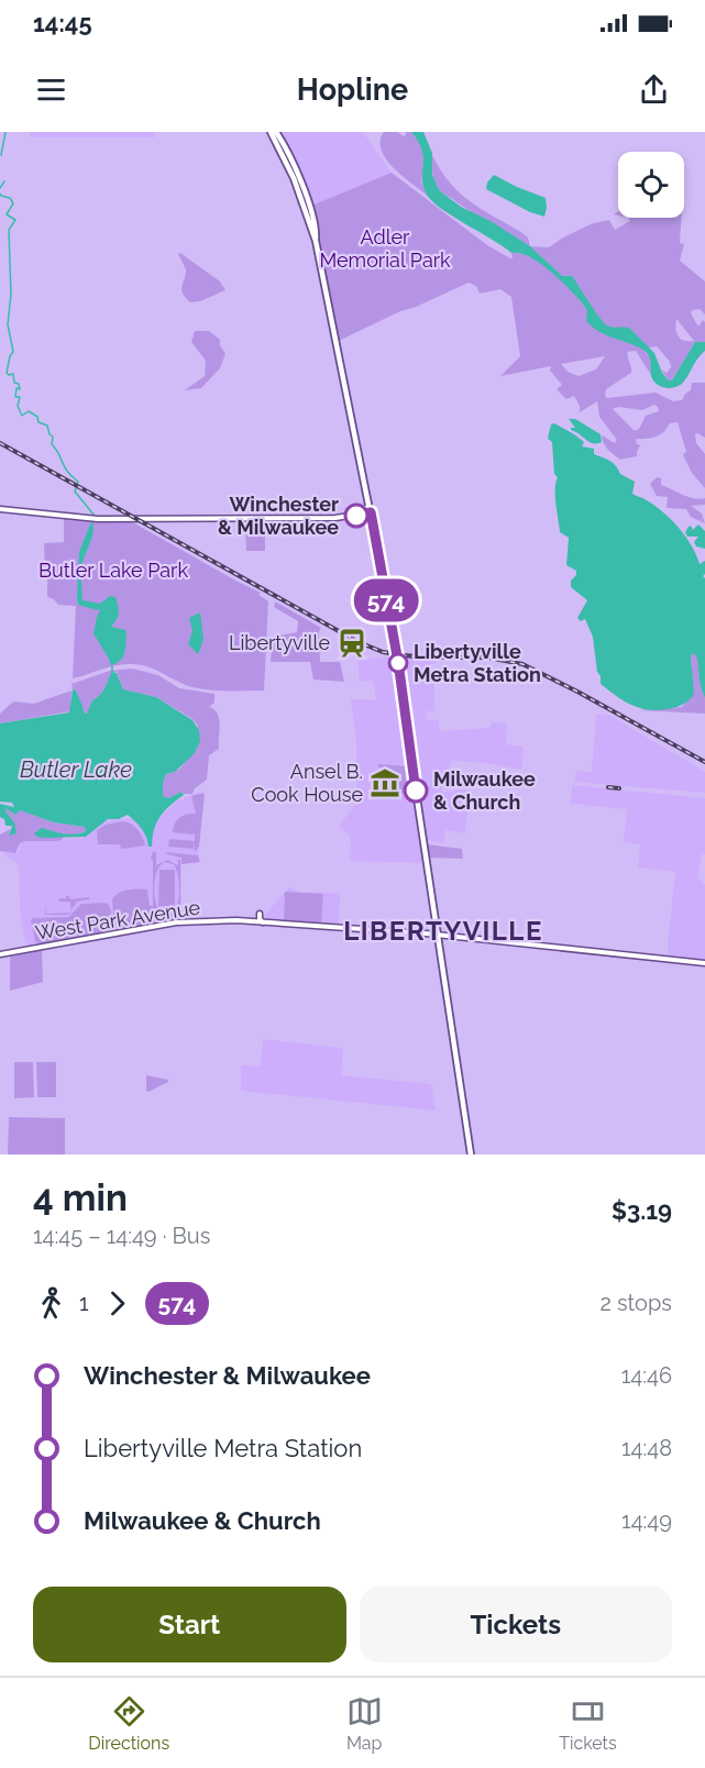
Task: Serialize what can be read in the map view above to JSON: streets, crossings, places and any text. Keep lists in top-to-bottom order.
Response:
{
  "streets": {
    "main road": ["West Park Avenue"]
  },
  "districts": ["LIBERTYVILLE"],
  "water": ["Butler Lake"],
  "parks": ["Adler Memorial Park", "Butler Lake Park"],
  "places": {
    "other": ["Winchester & Milwaukee", "Libertyville Metra Station", "Milwaukee & Church"],
    "station": ["Libertyville"],
    "museum": ["Ansel B. Cook House"]
  },
  "lines": ["bus line 574"],
  "page": {
    "status": "14:45",
    "header": "Hopline",
    "on_map": "574",
    "heading": ["4 min", "14:45 – 14:49 · Bus", "$3.19"],
    "legs": ["1", "574", "2 stops"],
    "list": [
      {
        "name": "Winchester & Milwaukee",
        "value": "14:46"
      },
      {
        "name": "Libertyville Metra Station",
        "value": "14:48"
      },
      {
        "name": "Milwaukee & Church",
        "value": "14:49"
      }
    ],
    "buttons": ["Start", "Tickets"],
    "tabs": ["Directions", "Map", "Tickets"]
  }
}
